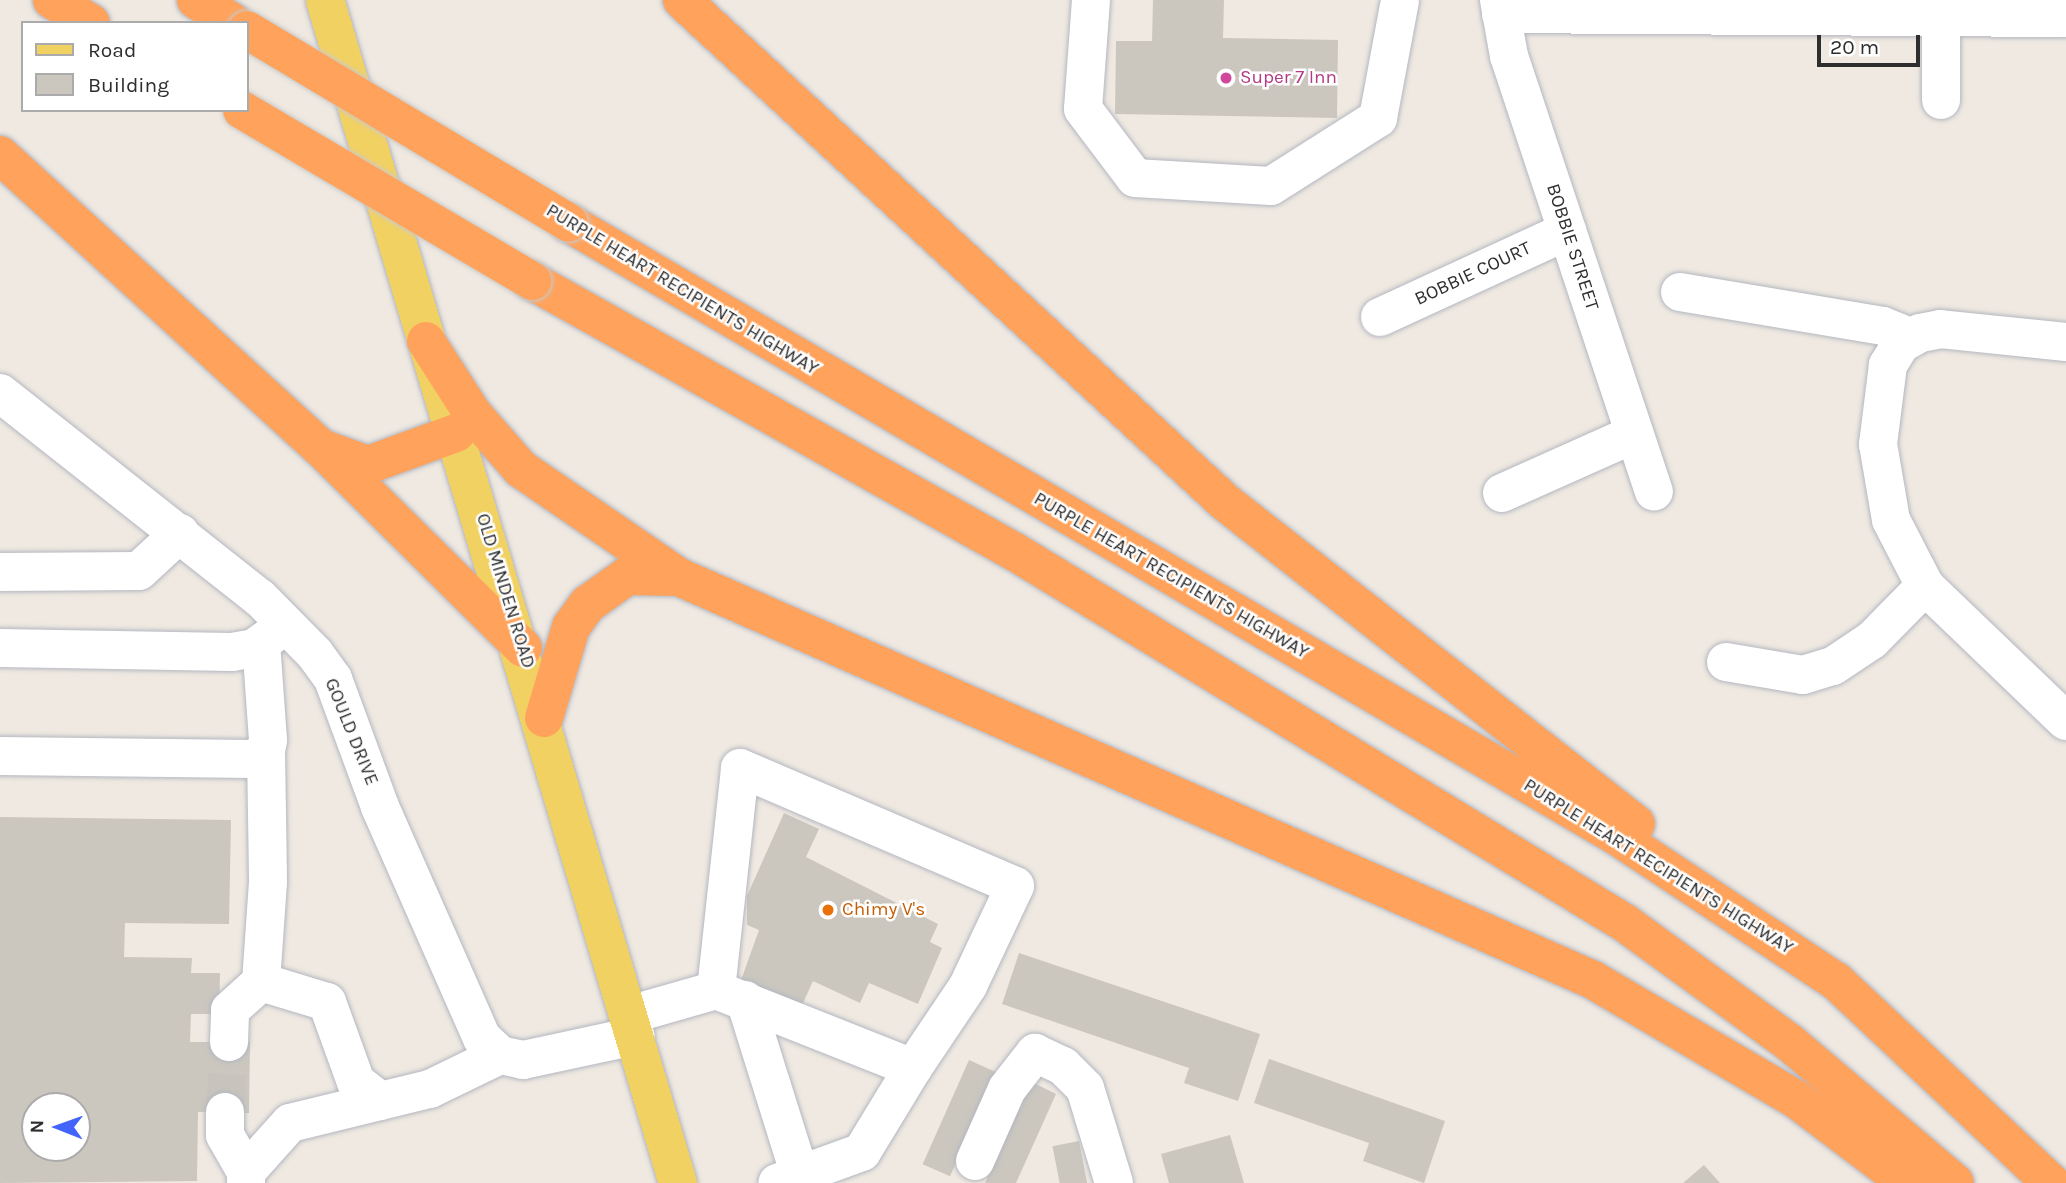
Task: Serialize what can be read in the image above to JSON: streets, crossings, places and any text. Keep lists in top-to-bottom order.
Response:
{
  "streets": {
    "highway": ["PURPLE HEART RECIPIENTS HIGHWAY"],
    "main road": ["OLD MINDEN ROAD"],
    "street": ["BOBBIE STREET", "BOBBIE COURT", "GOULD DRIVE"]
  },
  "crossings": [
    ["BOBBIE STREET", "BOBBIE COURT"]
  ],
  "places": ["Super 7 Inn", "Chimy V's"],
  "legend": ["Road", "Building"],
  "scale_bar": "20 m",
  "north": "left"
}
